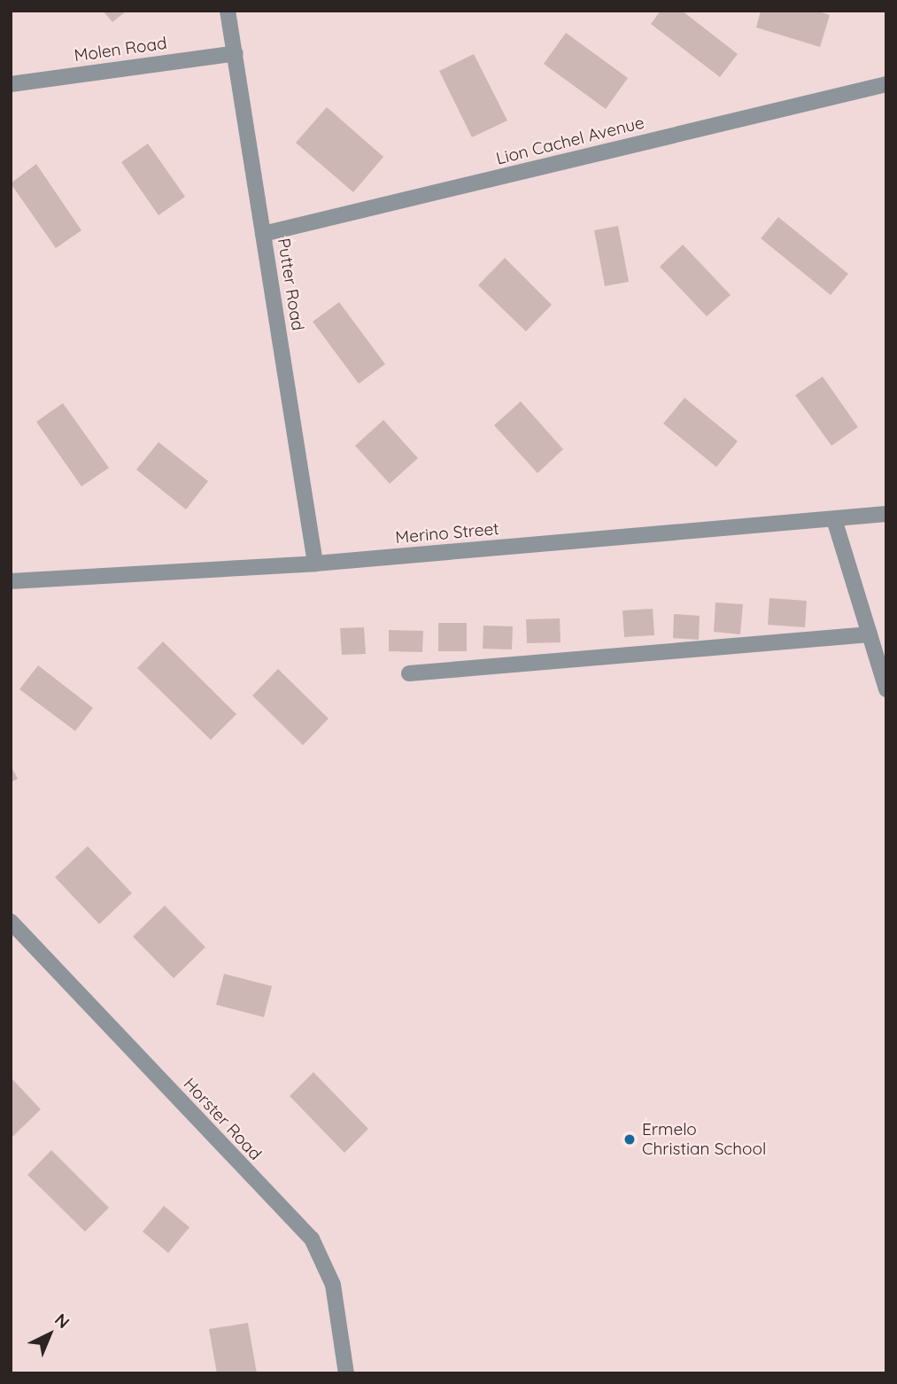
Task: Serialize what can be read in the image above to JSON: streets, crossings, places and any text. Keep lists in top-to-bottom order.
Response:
{
  "streets": {
    "street": [
      "Molen Road",
      "Lion Cachel Avenue",
      "Putter Road",
      "Merino Street",
      "Horster Road"
    ]
  },
  "crossings": [
    ["Molen Road", "Putter Road"],
    ["Lion Cachel Avenue", "Putter Road"],
    ["Putter Road", "Merino Street"]
  ],
  "places": ["Ermelo Christian School"],
  "north": "top right"
}
